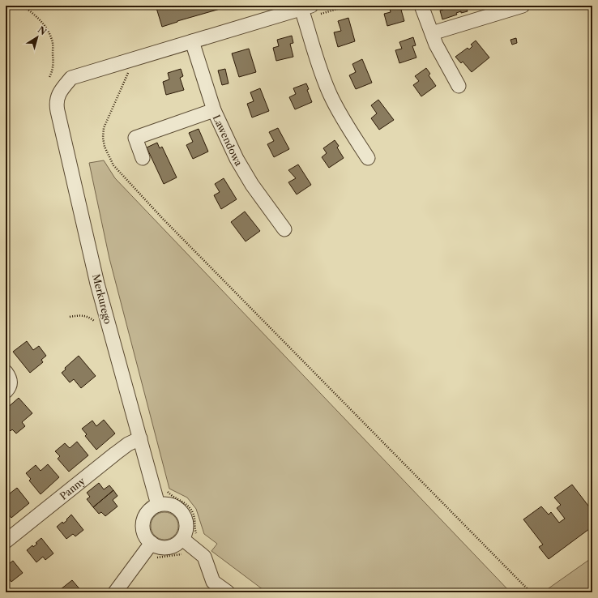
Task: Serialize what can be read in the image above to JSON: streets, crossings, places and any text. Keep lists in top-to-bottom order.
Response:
{
  "streets": {
    "street": ["Lawendowa", "Merkurego", "Panny"]
  },
  "crossings": [
    ["Lawendowa", "Merkurego"],
    ["Merkurego", "Panny"]
  ],
  "north": "top right"
}
